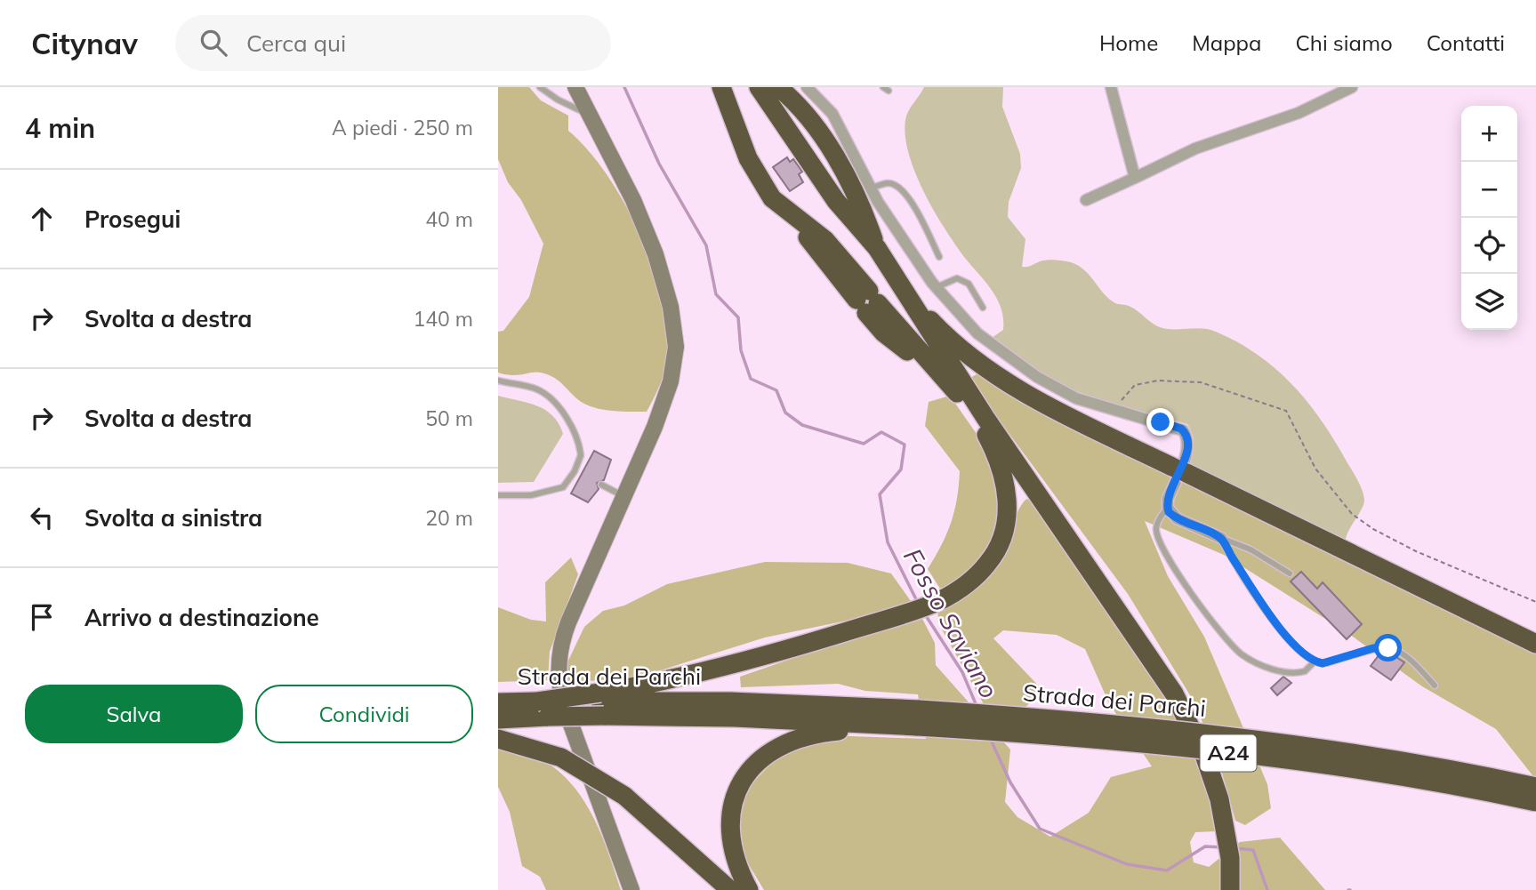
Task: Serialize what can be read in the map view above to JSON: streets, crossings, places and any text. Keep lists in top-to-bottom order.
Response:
{
  "streets": {
    "highway": ["Strada dei Parchi", "A24"]
  },
  "water": ["Fosso Saviano"],
  "page": {
    "header": "Citynav",
    "search": "Cerca qui",
    "nav": [
      "Home",
      "Mappa",
      "Chi siamo",
      "Contatti"
    ],
    "heading": ["4 min", "A piedi · 250 m"],
    "map_buttons": ["+", "−"],
    "list": [
      ["Prosegui", "40 m"],
      ["Svolta a destra", "140 m"],
      ["Svolta a destra", "50 m"],
      ["Svolta a sinistra", "20 m"],
      "Arrivo a destinazione"
    ],
    "buttons": ["Salva", "Condividi"]
  }
}
